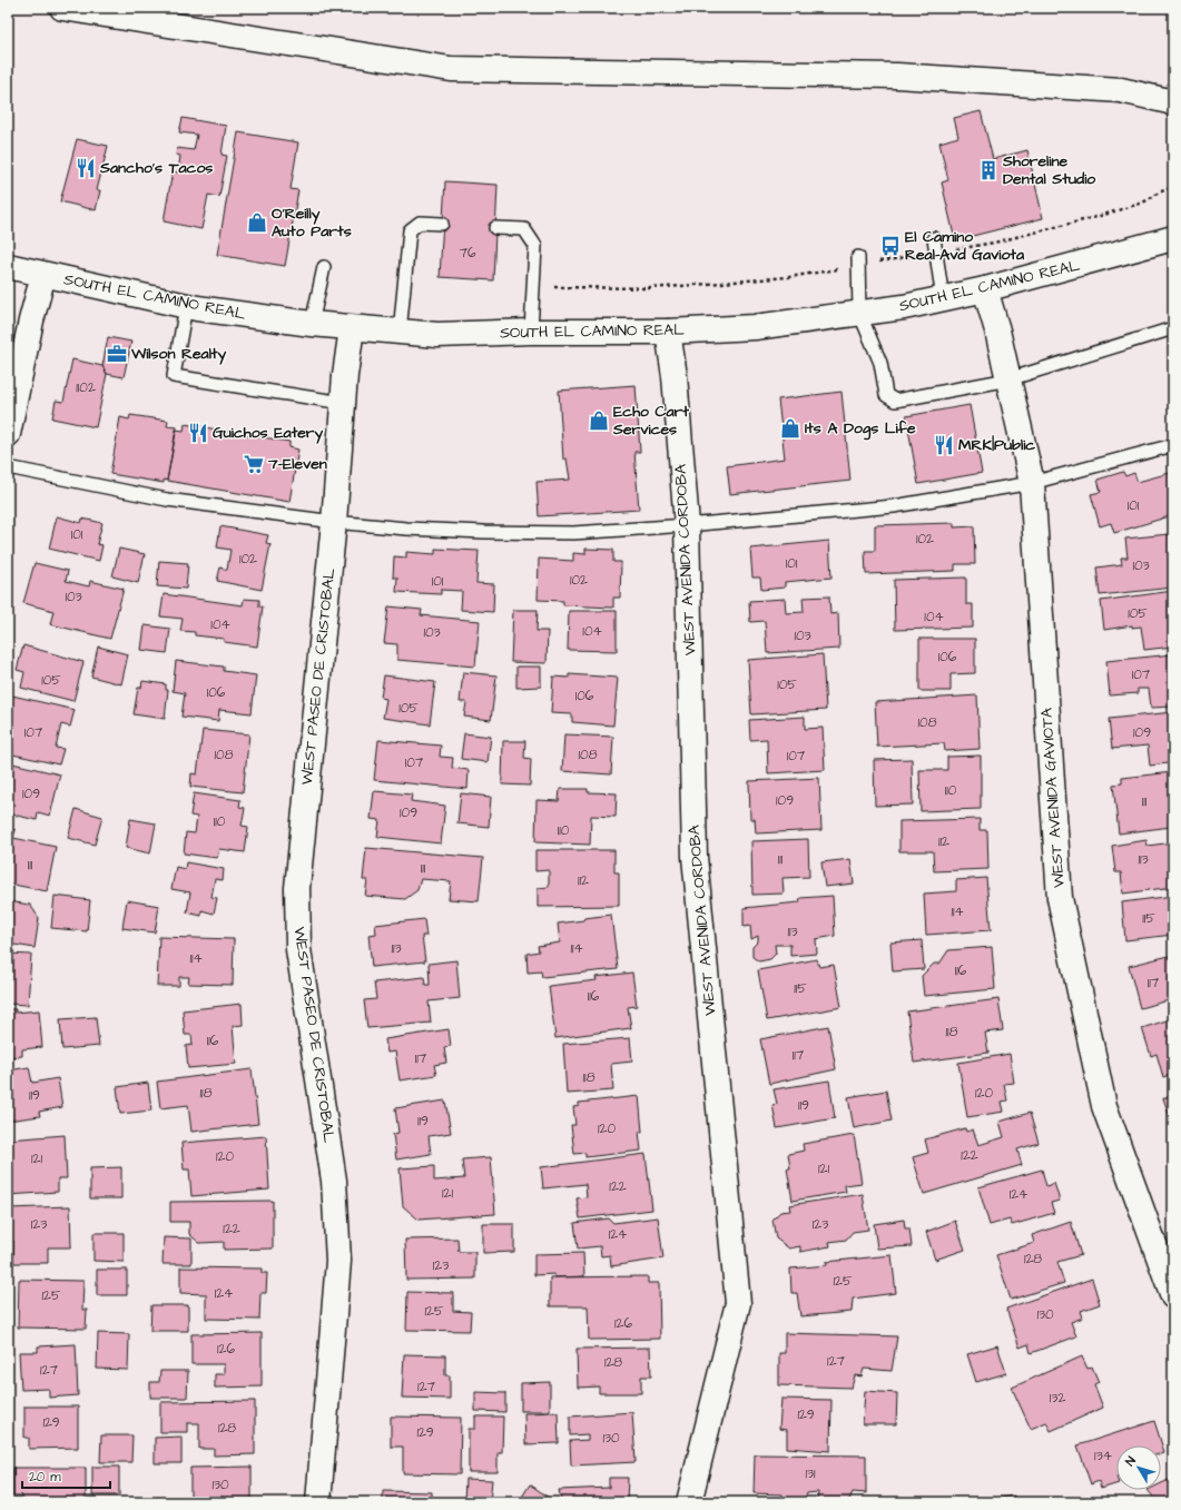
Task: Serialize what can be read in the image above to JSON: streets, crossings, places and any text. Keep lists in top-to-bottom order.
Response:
{
  "streets": {
    "main road": [
      "SOUTH EL CAMINO REAL",
      "WEST AVENIDA CORDOBA",
      "WEST PASEO DE CRISTOBAL",
      "WEST AVENIDA GAVIOTA"
    ]
  },
  "crossings": [
    ["SOUTH EL CAMINO REAL", "WEST AVENIDA CORDOBA"],
    ["SOUTH EL CAMINO REAL", "WEST PASEO DE CRISTOBAL"],
    ["SOUTH EL CAMINO REAL", "WEST AVENIDA GAVIOTA"]
  ],
  "places": {
    "restaurant": ["Sancho's Tacos", "Guichos Eatery", "MRK|Public"],
    "building": ["Shoreline Dental Studio"],
    "shop": ["O'Reilly Auto Parts", "Echo Cart Services", "Its A Dogs Life"],
    "bus stop": ["El Camino Real-Avd Gaviota"],
    "office": ["Wilson Realty"],
    "supermarket": ["7-Eleven"]
  },
  "house_numbers": [
    "76",
    "1102",
    "101",
    "101",
    "102",
    "102",
    "101",
    "103",
    "102",
    "101",
    "103",
    "105",
    "104",
    "104",
    "104",
    "103",
    "103",
    "106",
    "107",
    "105",
    "105",
    "106",
    "106",
    "105",
    "108",
    "107",
    "109",
    "108",
    "108",
    "107",
    "107",
    "110",
    "109",
    "109",
    "111",
    "109",
    "110",
    "110",
    "112",
    "111",
    "113",
    "111",
    "111",
    "112",
    "114",
    "115",
    "113",
    "113",
    "114",
    "114",
    "116",
    "117",
    "115",
    "116",
    "118",
    "116",
    "117",
    "117",
    "118",
    "118",
    "120",
    "119",
    "119",
    "119",
    "120",
    "122",
    "120",
    "121",
    "121",
    "122",
    "121",
    "124",
    "123",
    "123",
    "122",
    "124",
    "128",
    "123",
    "125",
    "124",
    "125",
    "125",
    "130",
    "126",
    "126",
    "127",
    "128",
    "127",
    "127",
    "132",
    "129",
    "129",
    "128",
    "129",
    "130",
    "134",
    "131",
    "130"
  ],
  "scale_bar": "20 m",
  "north": "top left"
}
